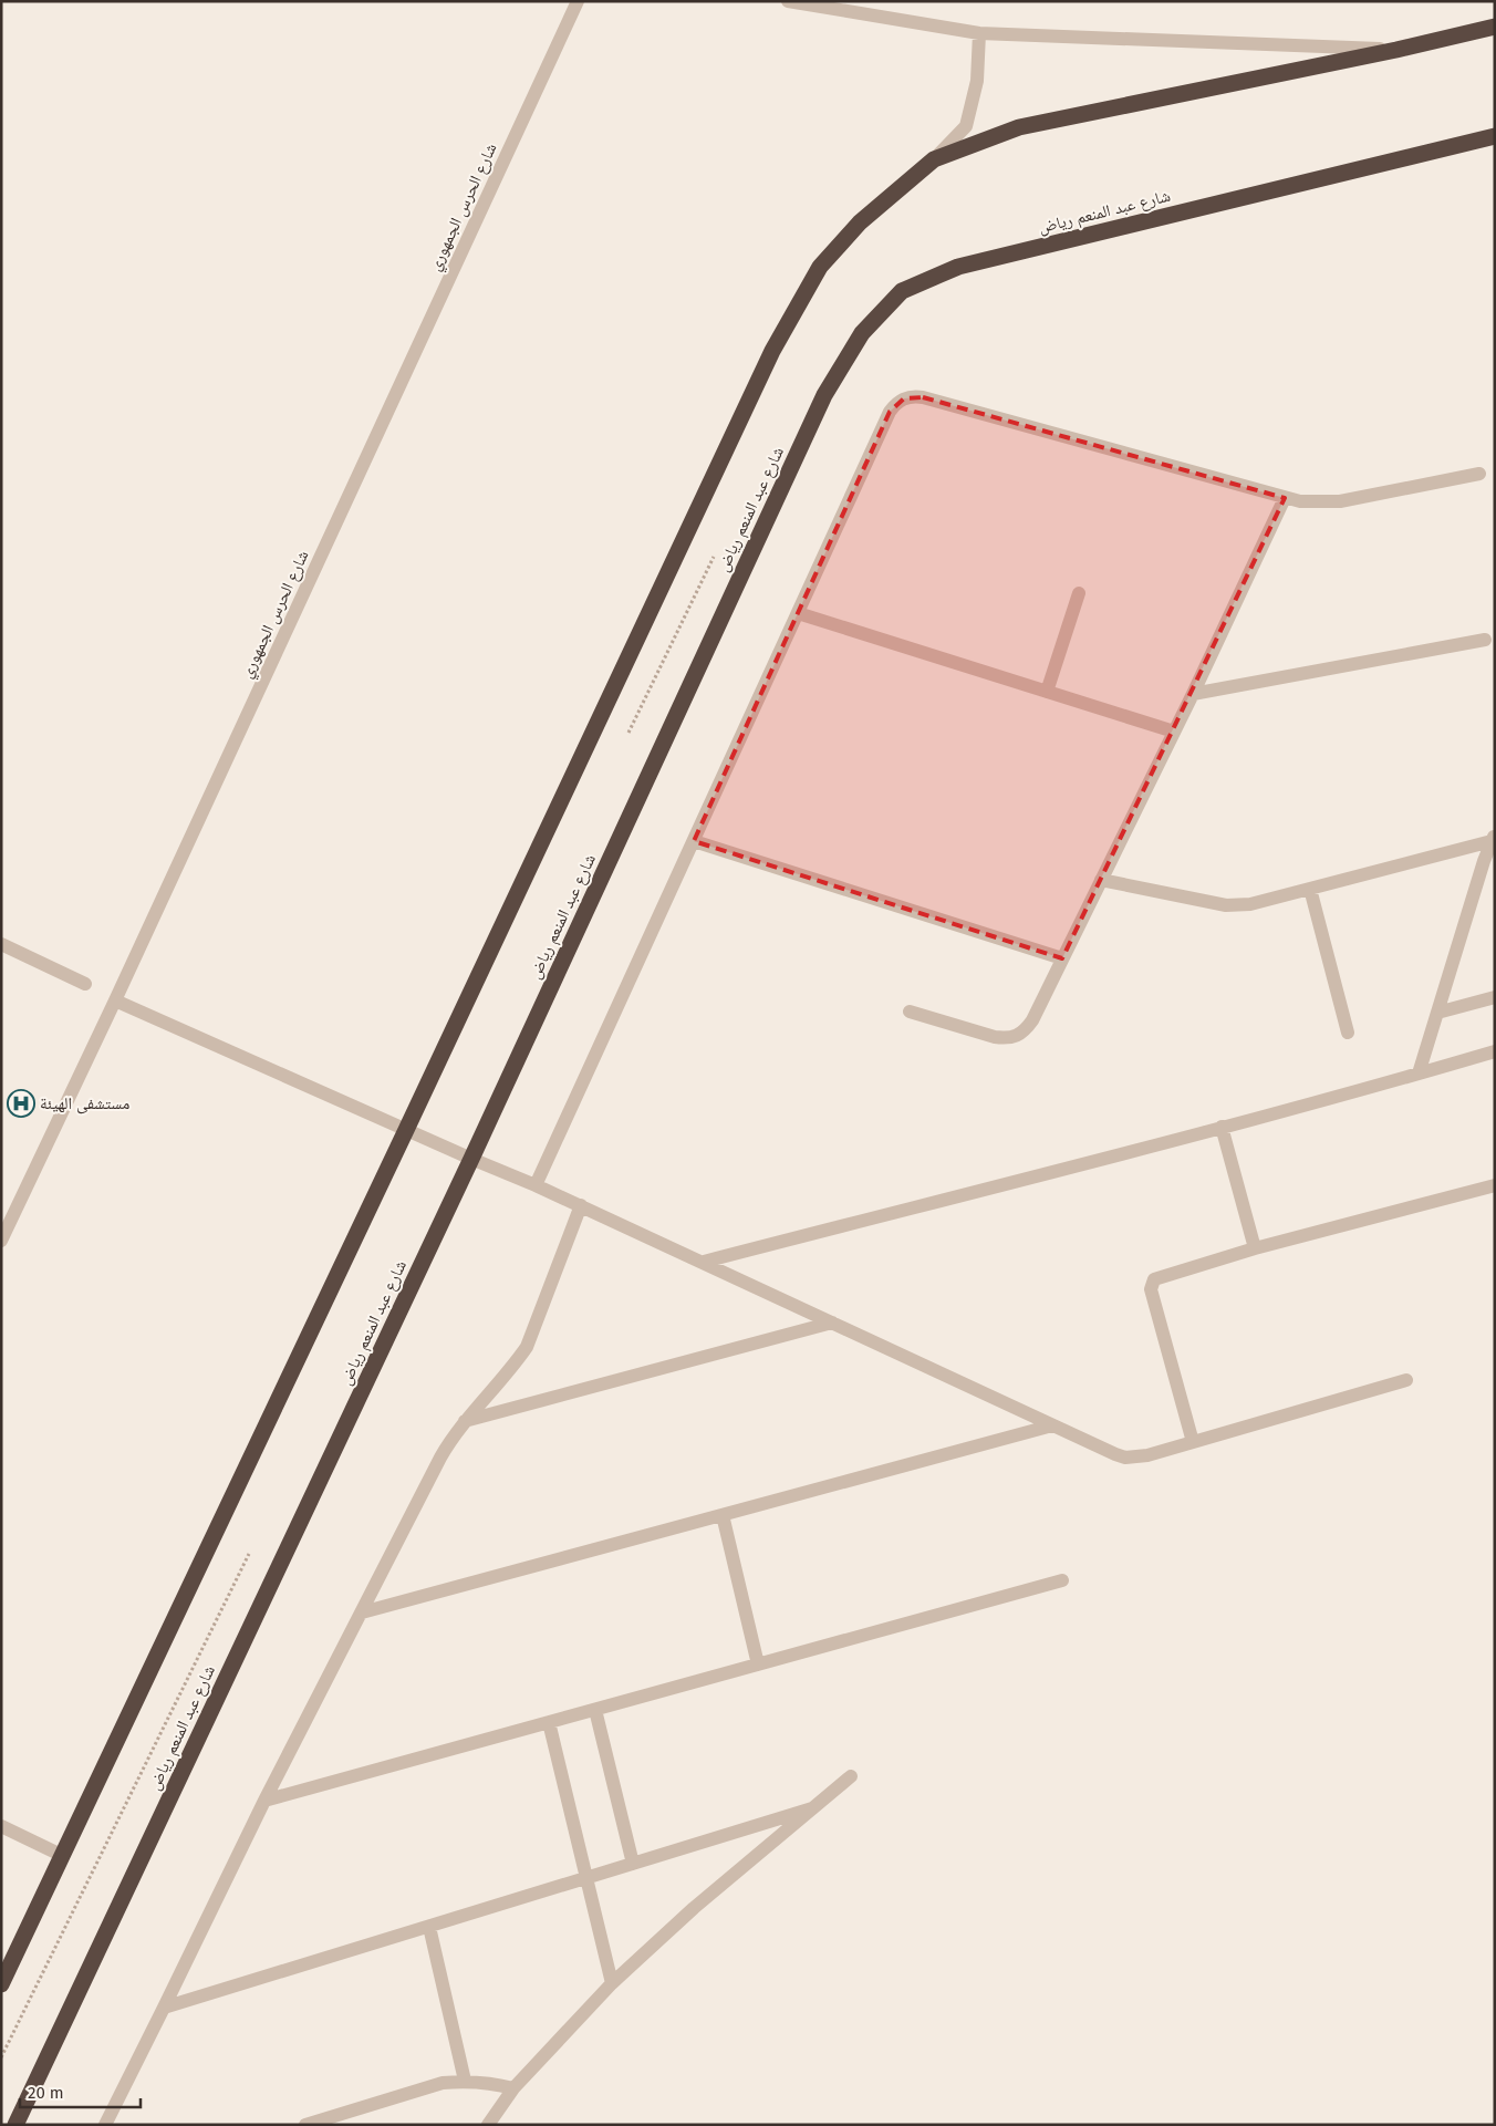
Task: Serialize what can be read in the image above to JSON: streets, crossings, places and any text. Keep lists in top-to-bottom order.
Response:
{
  "streets": {
    "highway": ["شارع عبد المنعم رياض"],
    "street": ["شارع الحرس الجمهوري"]
  },
  "places": {
    "hospital": ["مستشفى الهيئة"]
  },
  "scale_bar": "20 m"
}
